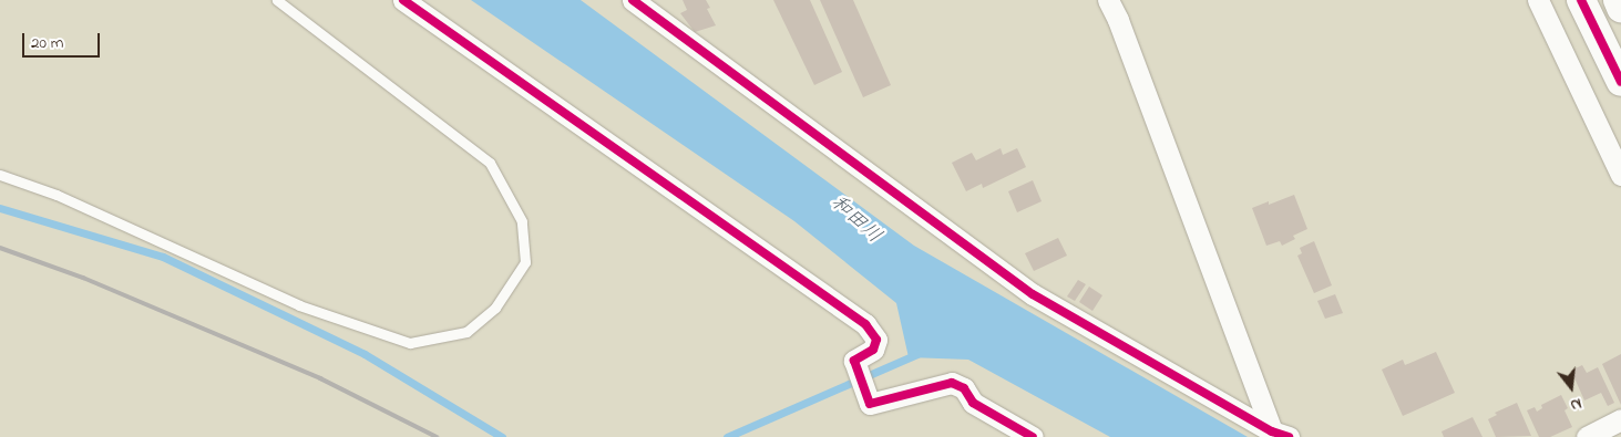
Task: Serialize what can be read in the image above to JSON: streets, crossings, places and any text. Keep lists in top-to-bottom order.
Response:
{
  "water": ["和田川"],
  "scale_bar": "20 m",
  "north": "bottom"
}
